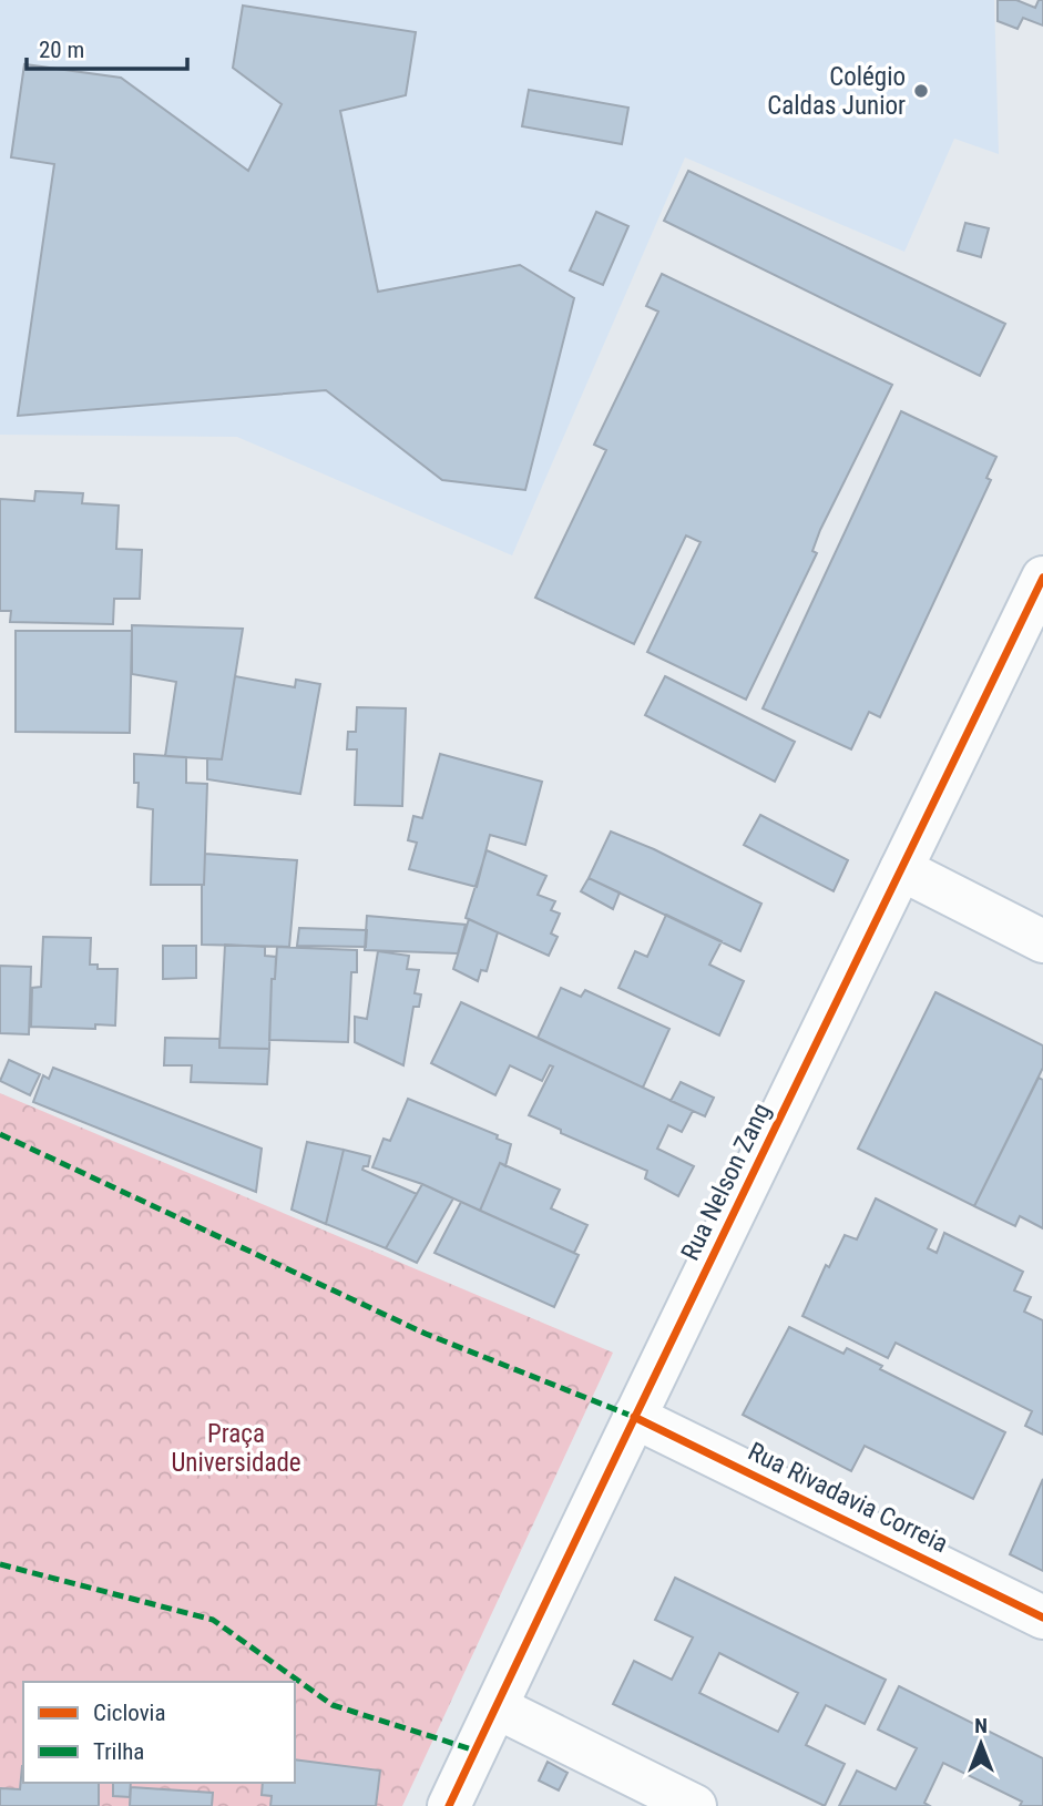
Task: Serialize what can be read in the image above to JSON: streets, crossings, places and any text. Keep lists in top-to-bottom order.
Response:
{
  "streets": {
    "street": ["Rua Nelson Zang", "Rua Rivadavia Correia"]
  },
  "crossings": [
    ["Rua Nelson Zang", "Rua Rivadavia Correia"]
  ],
  "parks": ["Praça Universidade"],
  "places": ["Colégio Caldas Junior"],
  "legend": ["Ciclovia", "Trilha"],
  "scale_bar": "20 m",
  "north": "top"
}
